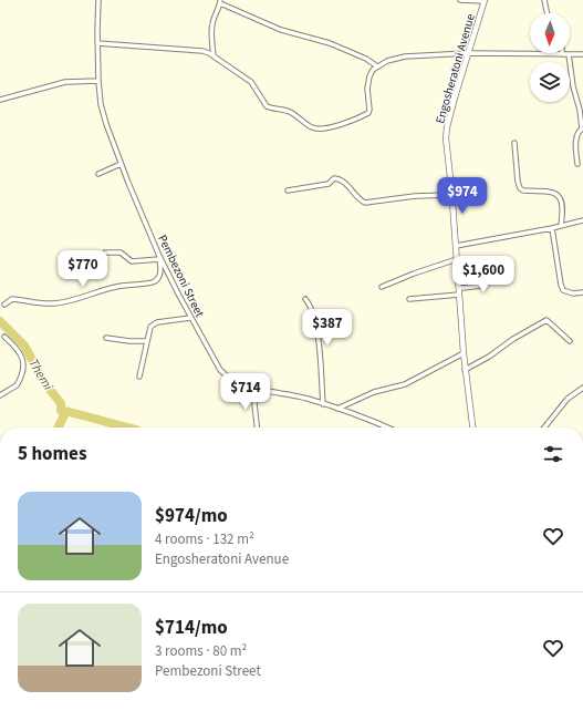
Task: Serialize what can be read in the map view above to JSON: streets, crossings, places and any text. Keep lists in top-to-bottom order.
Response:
{
  "streets": {
    "street": ["Engosheratoni Avenue", "Pembezoni Street"]
  },
  "water": ["Themi"],
  "north": "bottom",
  "page": {
    "price": [
      "$974",
      "$770",
      "$1,600",
      "$387",
      "$714"
    ],
    "heading": "5 homes",
    "list": [
      {
        "name": "$974/mo",
        "note": "4 rooms · 132 m² · Engosheratoni Avenue"
      },
      {
        "name": "$714/mo",
        "note": "3 rooms · 80 m² · Pembezoni Street"
      }
    ]
  }
}
